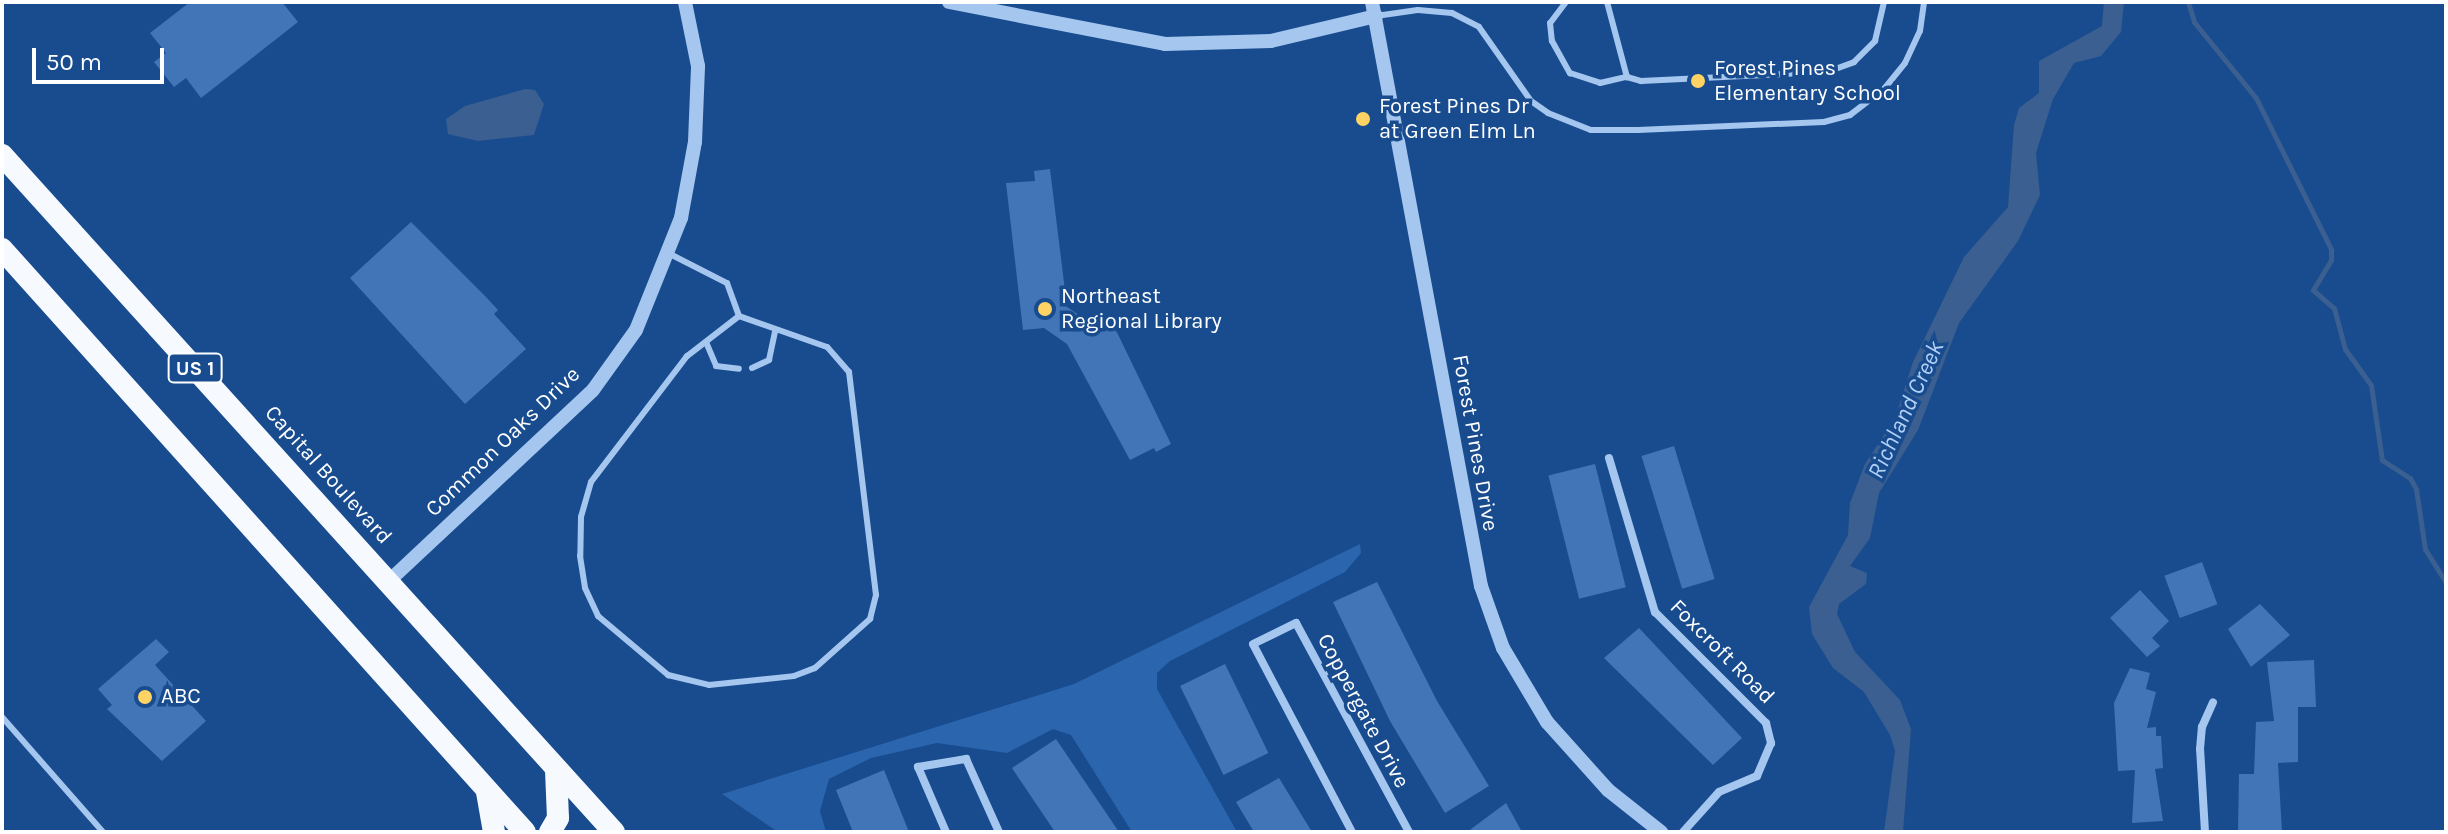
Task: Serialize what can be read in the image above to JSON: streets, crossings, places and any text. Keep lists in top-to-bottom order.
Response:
{
  "streets": {
    "highway": ["US 1", "Capital Boulevard"],
    "street": [
      "Common Oaks Drive",
      "Forest Pines Drive",
      "Foxcroft Road",
      "Coppergate Drive"
    ]
  },
  "crossings": [
    ["Common Oaks Drive", "Capital Boulevard"]
  ],
  "water": ["Richland Creek"],
  "places": [
    "Forest Pines Elementary School",
    "Forest Pines Dr at Green Elm Ln",
    "Northeast Regional Library",
    "ABC"
  ],
  "scale_bar": "50 m"
}
